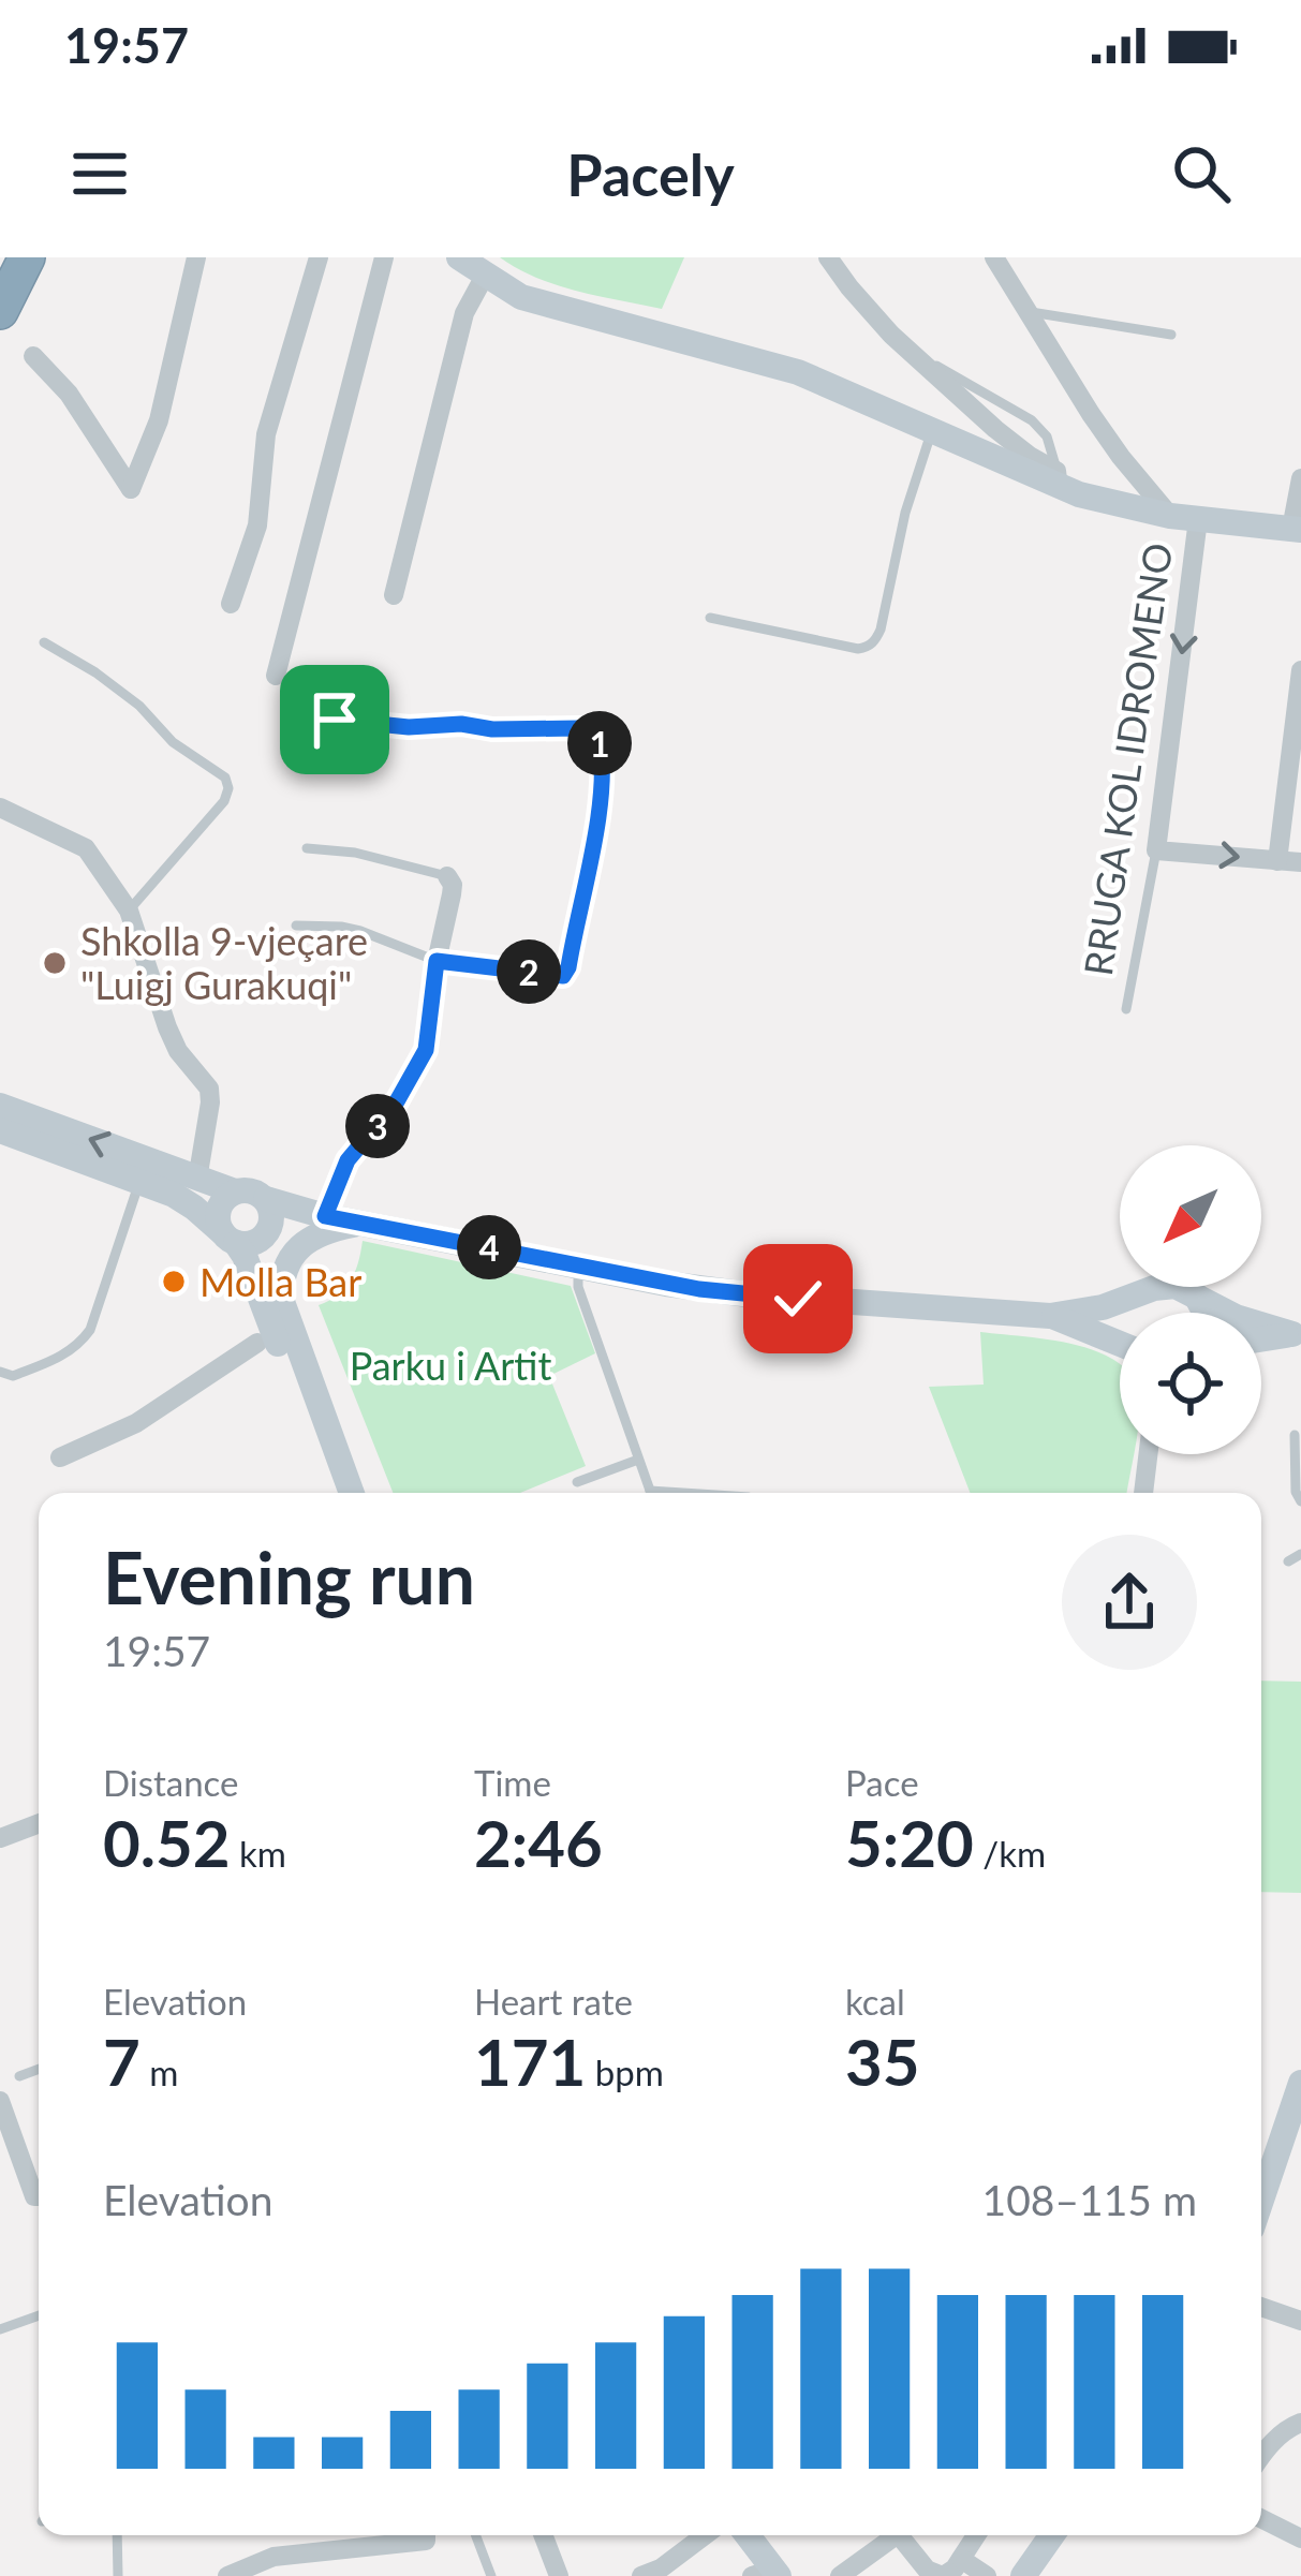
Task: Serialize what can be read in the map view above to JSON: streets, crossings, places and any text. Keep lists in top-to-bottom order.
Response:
{
  "streets": {
    "street": ["RRUGA KOL IDROMENO"]
  },
  "parks": ["Parku i Artit"],
  "places": ["Shkolla 9-vjeçare \"Luigj Gurakuqi\"", "Molla Bar"],
  "north": "bottom left",
  "page": {
    "status": "19:57",
    "header": "Pacely",
    "pins": [
      "1",
      "2",
      "3",
      "4"
    ],
    "heading": ["Evening run", "19:57"],
    "stats": [
      ["Distance", "0.52 km"],
      ["Time", "2:46"],
      ["Pace", "5:20 /km"],
      ["Elevation", "7 m"],
      ["Heart rate", "171 bpm"],
      ["kcal", "35"]
    ],
    "chart": ["Elevation", "108–115 m"]
  }
}
